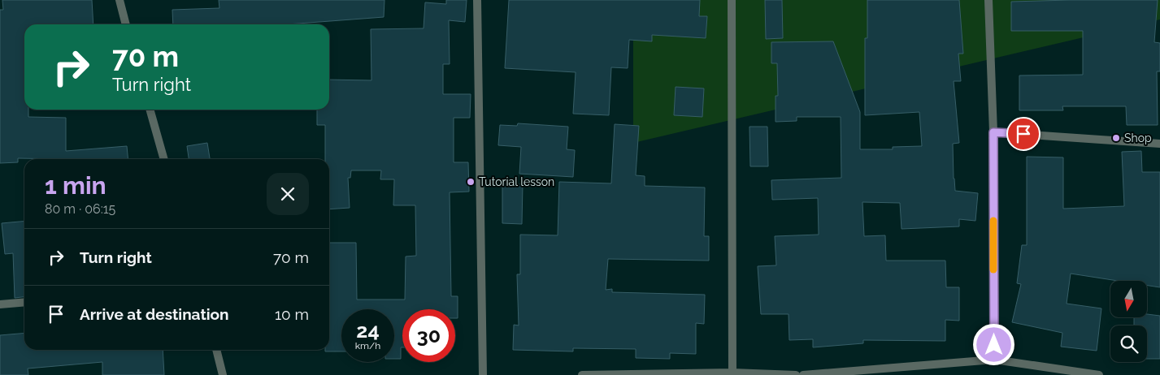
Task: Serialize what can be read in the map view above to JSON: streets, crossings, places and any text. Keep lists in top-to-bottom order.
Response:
{
  "places": ["Shop", "Tutorial lesson"],
  "north": "bottom",
  "page": {
    "turn": ["70 m", "Turn right"],
    "heading": ["1 min", "80 m · 06:15"],
    "list": [
      {
        "name": "Turn right",
        "value": "70 m"
      },
      {
        "name": "Arrive at destination",
        "value": "10 m"
      }
    ],
    "speed": "24 km/h",
    "limit": "30"
  }
}
